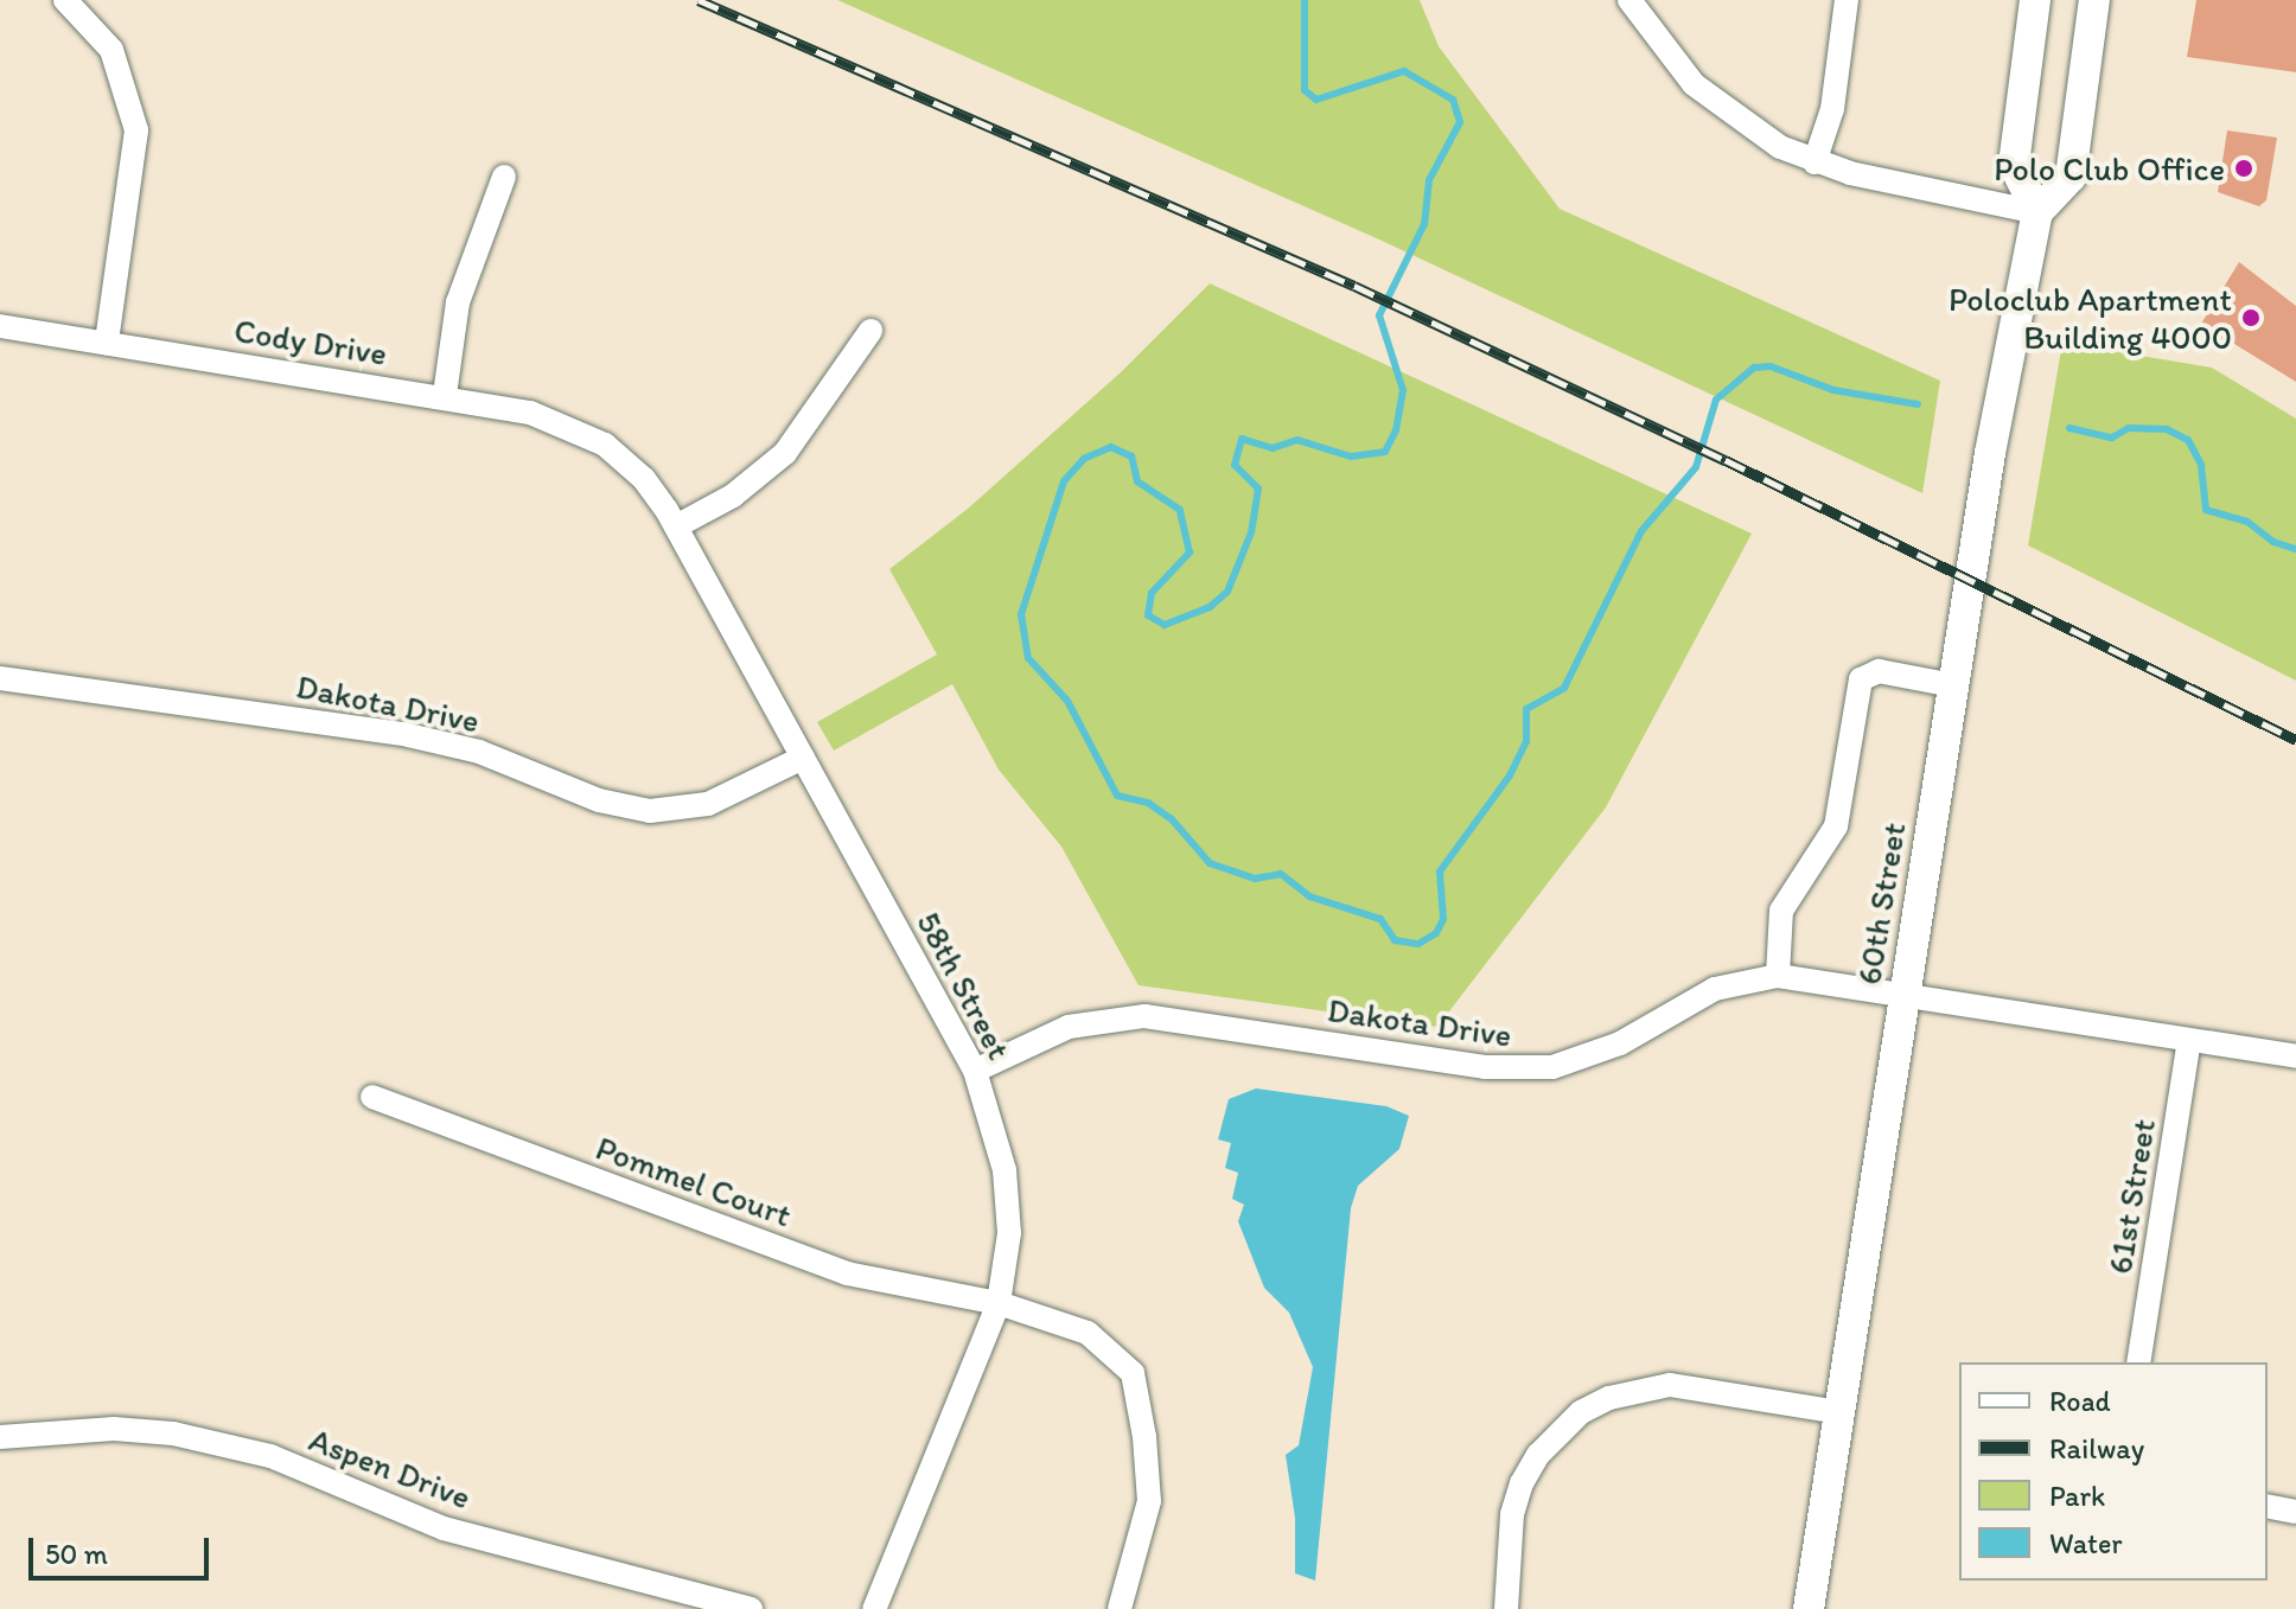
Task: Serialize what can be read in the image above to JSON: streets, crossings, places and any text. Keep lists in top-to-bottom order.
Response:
{
  "streets": {
    "main road": ["60th Street"],
    "street": [
      "Cody Drive",
      "Dakota Drive",
      "58th Street",
      "Pommel Court",
      "61st Street",
      "Aspen Drive"
    ]
  },
  "crossings": [
    ["Cody Drive", "58th Street"],
    ["Dakota Drive", "60th Street"],
    ["Dakota Drive", "58th Street"],
    ["Dakota Drive", "61st Street"],
    ["58th Street", "Pommel Court"]
  ],
  "places": ["Polo Club Office", "Poloclub Apartment Building 4000"],
  "legend": [
    "Road",
    "Railway",
    "Park",
    "Water"
  ],
  "scale_bar": "50 m"
}
